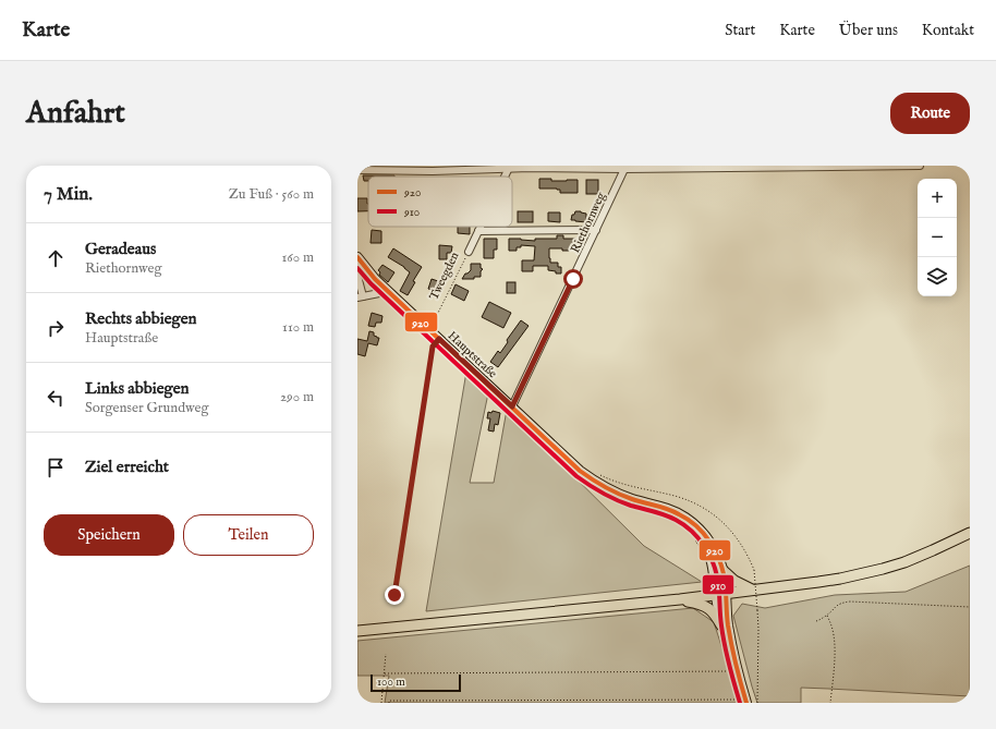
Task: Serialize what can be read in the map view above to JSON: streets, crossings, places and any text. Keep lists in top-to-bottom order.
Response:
{
  "streets": {
    "main road": ["Hauptstraße"],
    "street": ["Riethornweg", "Tweegden"]
  },
  "crossings": [
    ["Riethornweg", "Hauptstraße"],
    ["Tweegden", "Hauptstraße"]
  ],
  "lines": ["transit line 920", "transit line 910"],
  "legend": ["920", "910"],
  "scale_bar": "100 m",
  "page": {
    "header": "Karte",
    "nav": [
      "Start",
      "Karte",
      "Über uns",
      "Kontakt"
    ],
    "buttons": [
      "Route",
      ["Speichern", "Teilen"]
    ],
    "title": "Anfahrt",
    "heading": ["7 Min.", "Zu Fuß · 560 m"],
    "map_buttons": ["+", "−"],
    "list": [
      ["Geradeaus", "Riethornweg", "160 m"],
      ["Rechts abbiegen", "Hauptstraße", "110 m"],
      ["Links abbiegen", "Sorgenser Grundweg", "290 m"],
      "Ziel erreicht"
    ],
    "scale": "100 m"
  }
}
